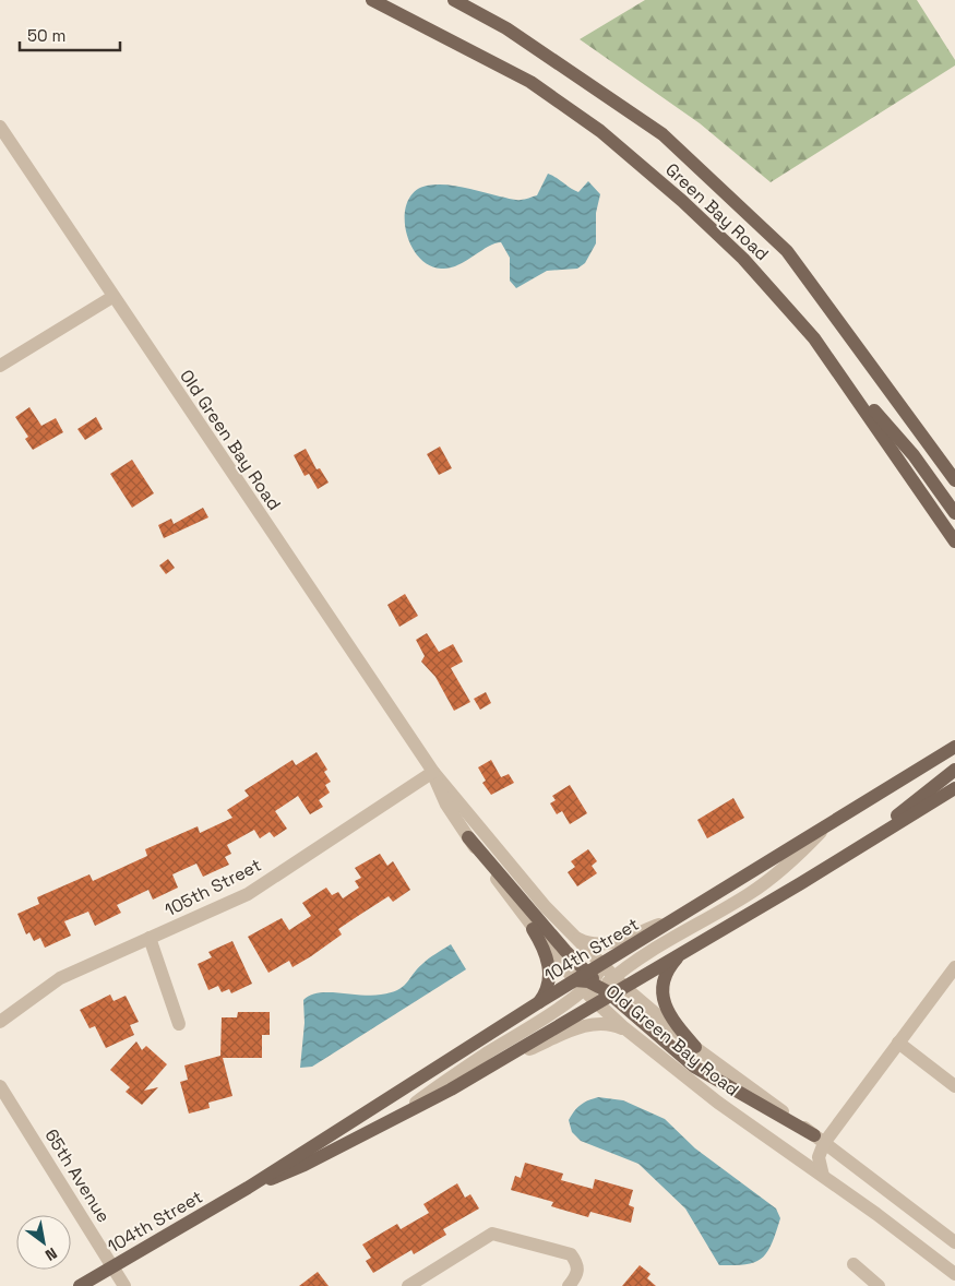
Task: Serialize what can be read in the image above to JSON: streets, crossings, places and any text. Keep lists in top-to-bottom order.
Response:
{
  "streets": {
    "main road": ["Green Bay Road", "104th Street"],
    "street": ["Old Green Bay Road", "105th Street", "65th Avenue"]
  },
  "crossings": [
    ["Old Green Bay Road", "105th Street"],
    ["Old Green Bay Road", "104th Street"],
    ["104th Street", "65th Avenue"]
  ],
  "scale_bar": "50 m",
  "north": "bottom right"
}
